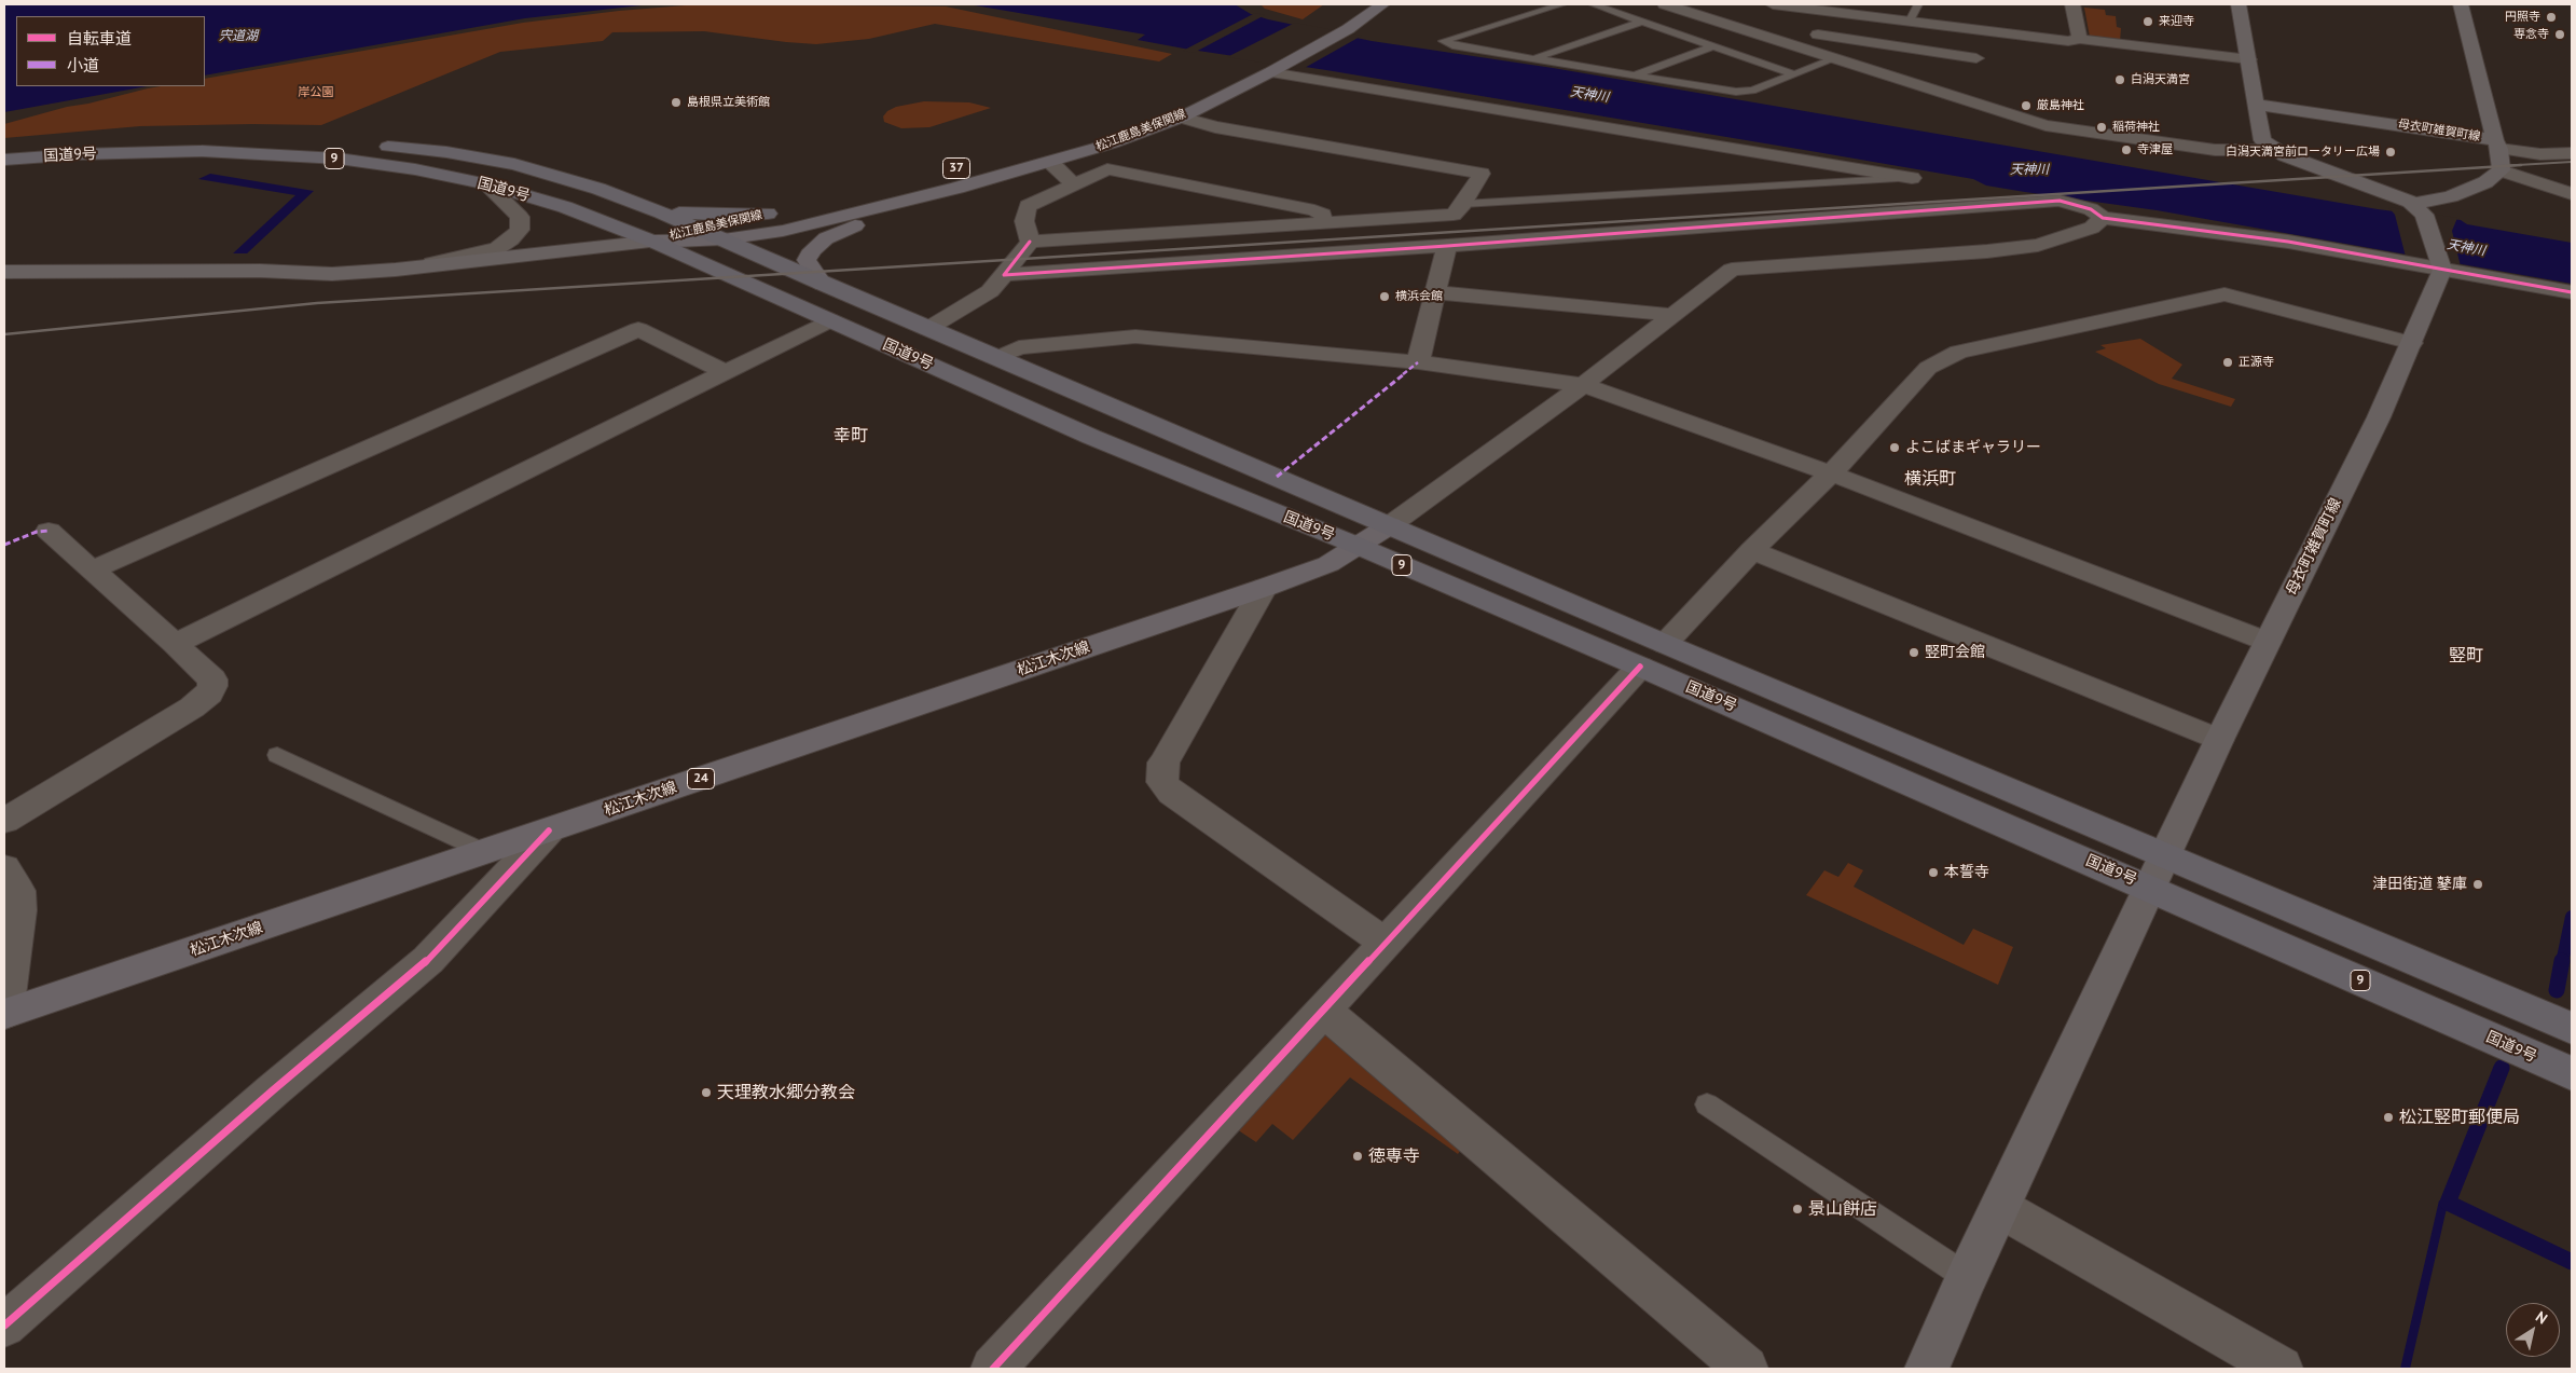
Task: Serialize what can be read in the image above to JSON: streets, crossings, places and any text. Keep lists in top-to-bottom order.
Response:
{
  "streets": {
    "highway": ["国道9号", "9"],
    "main road": [
      "松江鹿島美保関線",
      "母衣町雑賀町線",
      "37",
      "松江木次線",
      "24"
    ]
  },
  "crossings": [
    ["松江鹿島美保関線", "国道9号"],
    ["母衣町雑賀町線", "国道9号"],
    ["国道9号", "松江木次線"]
  ],
  "districts": ["幸町", "横浜町", "竪町"],
  "water": ["宍道湖", "天神川"],
  "parks": ["岸公園"],
  "places": [
    "円照寺",
    "来迎寺",
    "専念寺",
    "白潟天満宮",
    "島根県立美術館",
    "厳島神社",
    "稲荷神社",
    "寺津屋",
    "白潟天満宮前ロータリー広場",
    "横浜会館",
    "正源寺",
    "よこばまギャラリー",
    "竪町会館",
    "本誓寺",
    "津田街道 鼕庫",
    "天理教水郷分教会",
    "松江竪町郵便局",
    "徳専寺",
    "景山餅店"
  ],
  "legend": ["自転車道", "小道"],
  "north": "top right"
}
